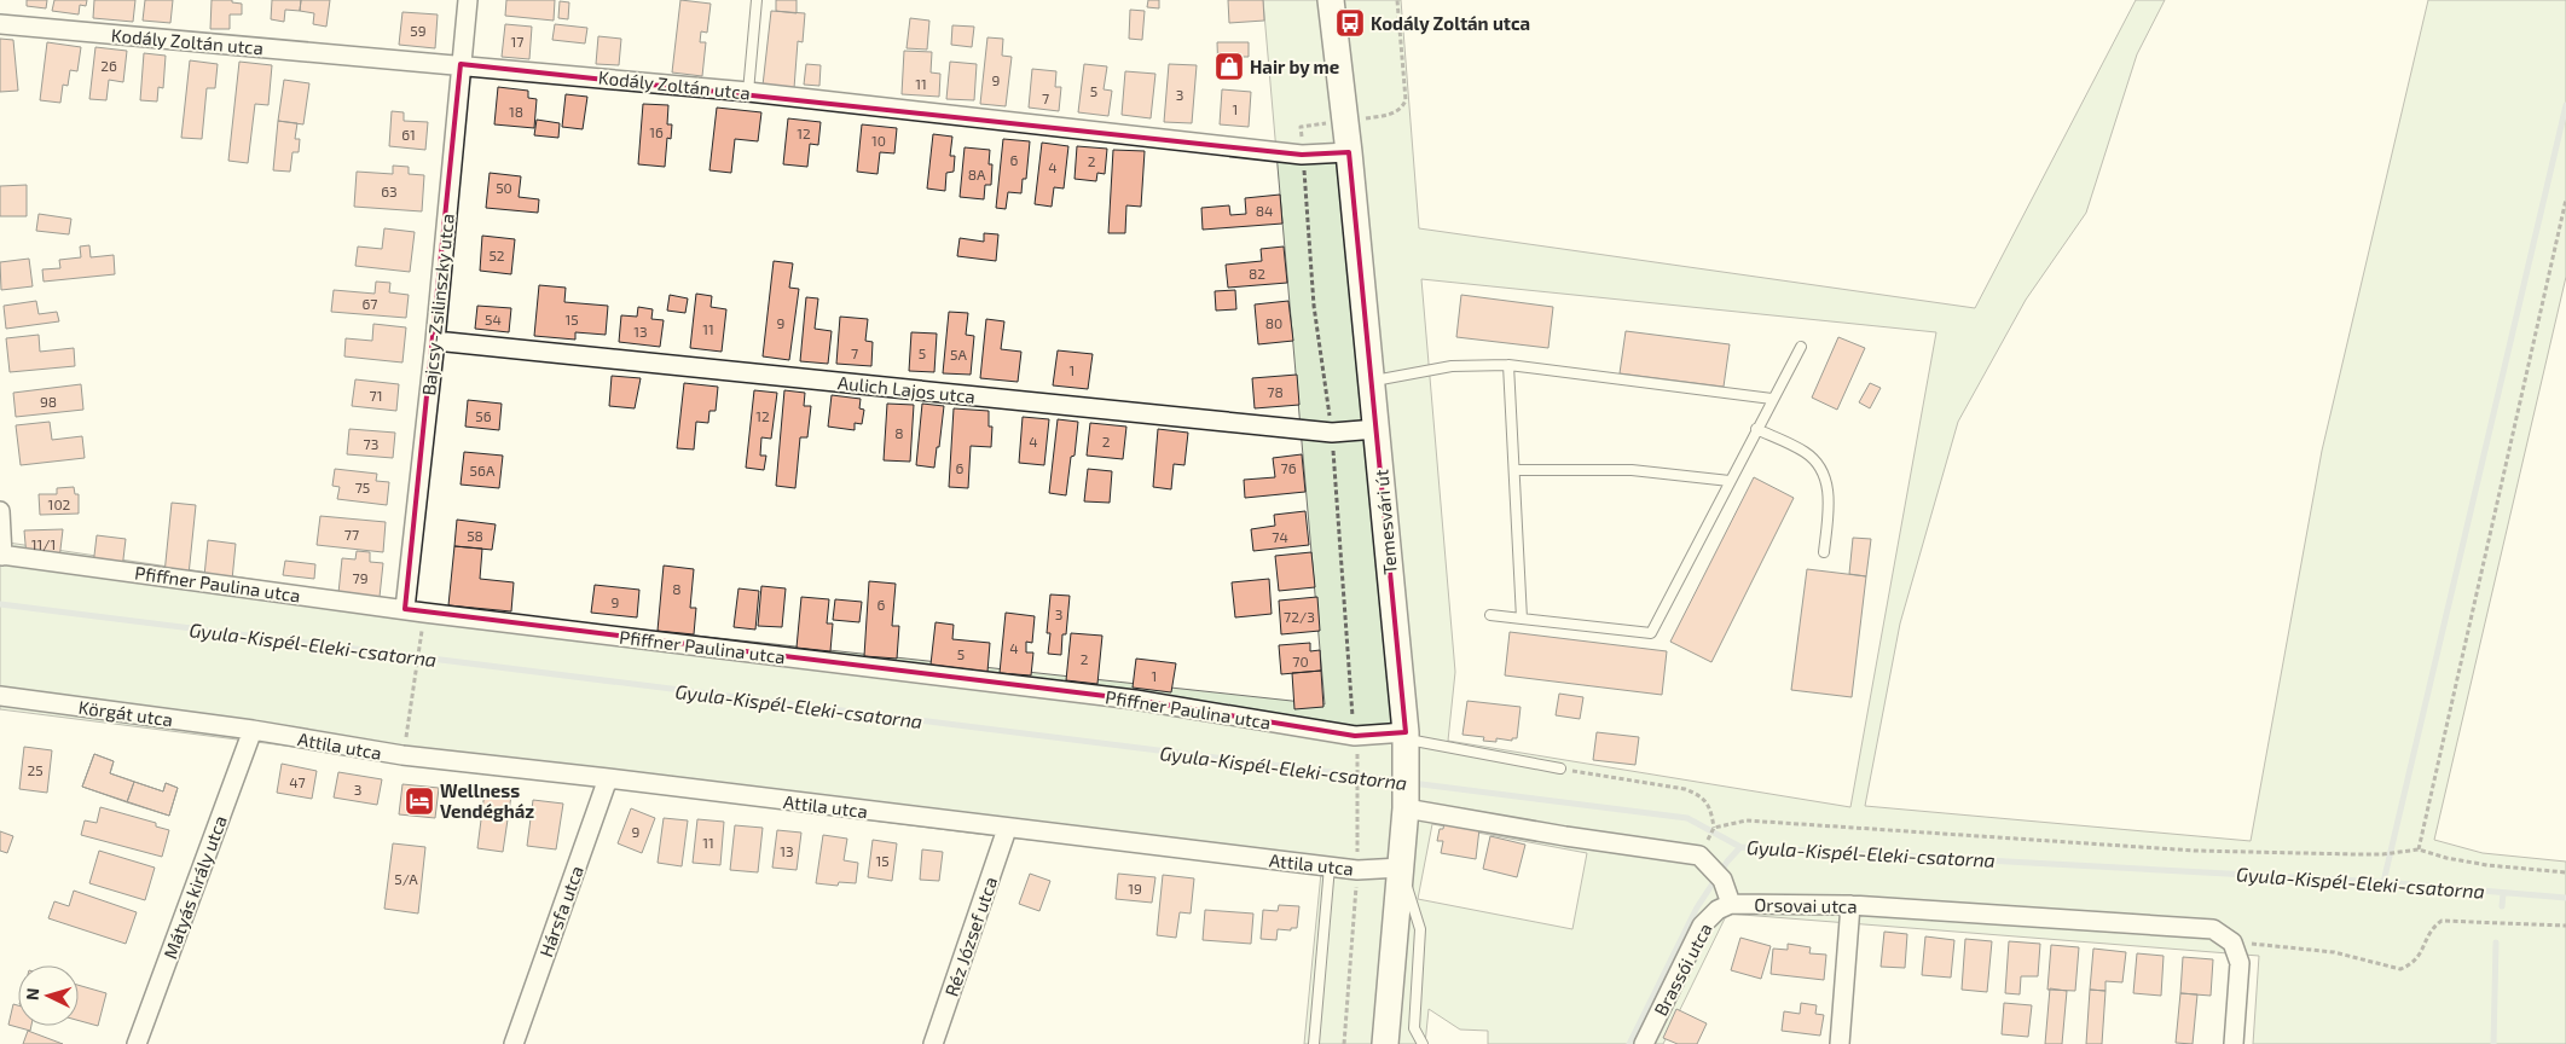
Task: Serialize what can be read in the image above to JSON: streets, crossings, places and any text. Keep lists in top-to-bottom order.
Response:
{
  "streets": {
    "street": [
      "Kodály Zoltán utca",
      "Bajcsy-Zsilinszky utca",
      "Aulich Lajos utca",
      "Temesvári út",
      "Pfiffner Paulina utca",
      "Körgát utca",
      "Attila utca",
      "Mátyás király utca",
      "Orsovai utca",
      "Hársfa utca",
      "Réz József utca",
      "Brassói utca"
    ]
  },
  "crossings": [
    ["Kodály Zoltán utca", "Bajcsy-Zsilinszky utca"],
    ["Kodály Zoltán utca", "Temesvári út"],
    ["Bajcsy-Zsilinszky utca", "Aulich Lajos utca"],
    ["Bajcsy-Zsilinszky utca", "Pfiffner Paulina utca"],
    ["Aulich Lajos utca", "Temesvári út"],
    ["Temesvári út", "Pfiffner Paulina utca"],
    ["Temesvári út", "Attila utca"],
    ["Temesvári út", "Orsovai utca"],
    ["Körgát utca", "Attila utca"],
    ["Körgát utca", "Mátyás király utca"],
    ["Attila utca", "Mátyás király utca"],
    ["Attila utca", "Hársfa utca"],
    ["Attila utca", "Réz József utca"],
    ["Orsovai utca", "Brassói utca"]
  ],
  "water": ["Gyula-Kispél-Eleki-csatorna"],
  "places": {
    "bus stop": ["Kodály Zoltán utca"],
    "shop": ["Hair by me"],
    "hotel": ["Wellness Vendégház"]
  },
  "house_numbers": [
    "59",
    "17",
    "26",
    "9",
    "11",
    "5",
    "3",
    "7",
    "1",
    "18",
    "16",
    "12",
    "61",
    "10",
    "6",
    "2",
    "4",
    "8A",
    "50",
    "63",
    "84",
    "52",
    "82",
    "67",
    "54",
    "15",
    "9",
    "80",
    "11",
    "13",
    "7",
    "5",
    "5A",
    "1",
    "78",
    "71",
    "98",
    "56",
    "12",
    "8",
    "4",
    "2",
    "73",
    "6",
    "76",
    "56A",
    "75",
    "102",
    "77",
    "58",
    "74",
    "11/1",
    "79",
    "8",
    "9",
    "6",
    "3",
    "72/3",
    "4",
    "5",
    "2",
    "70",
    "1",
    "25",
    "47",
    "3",
    "9",
    "11",
    "13",
    "15",
    "5/A",
    "19"
  ],
  "north": "left"
}
